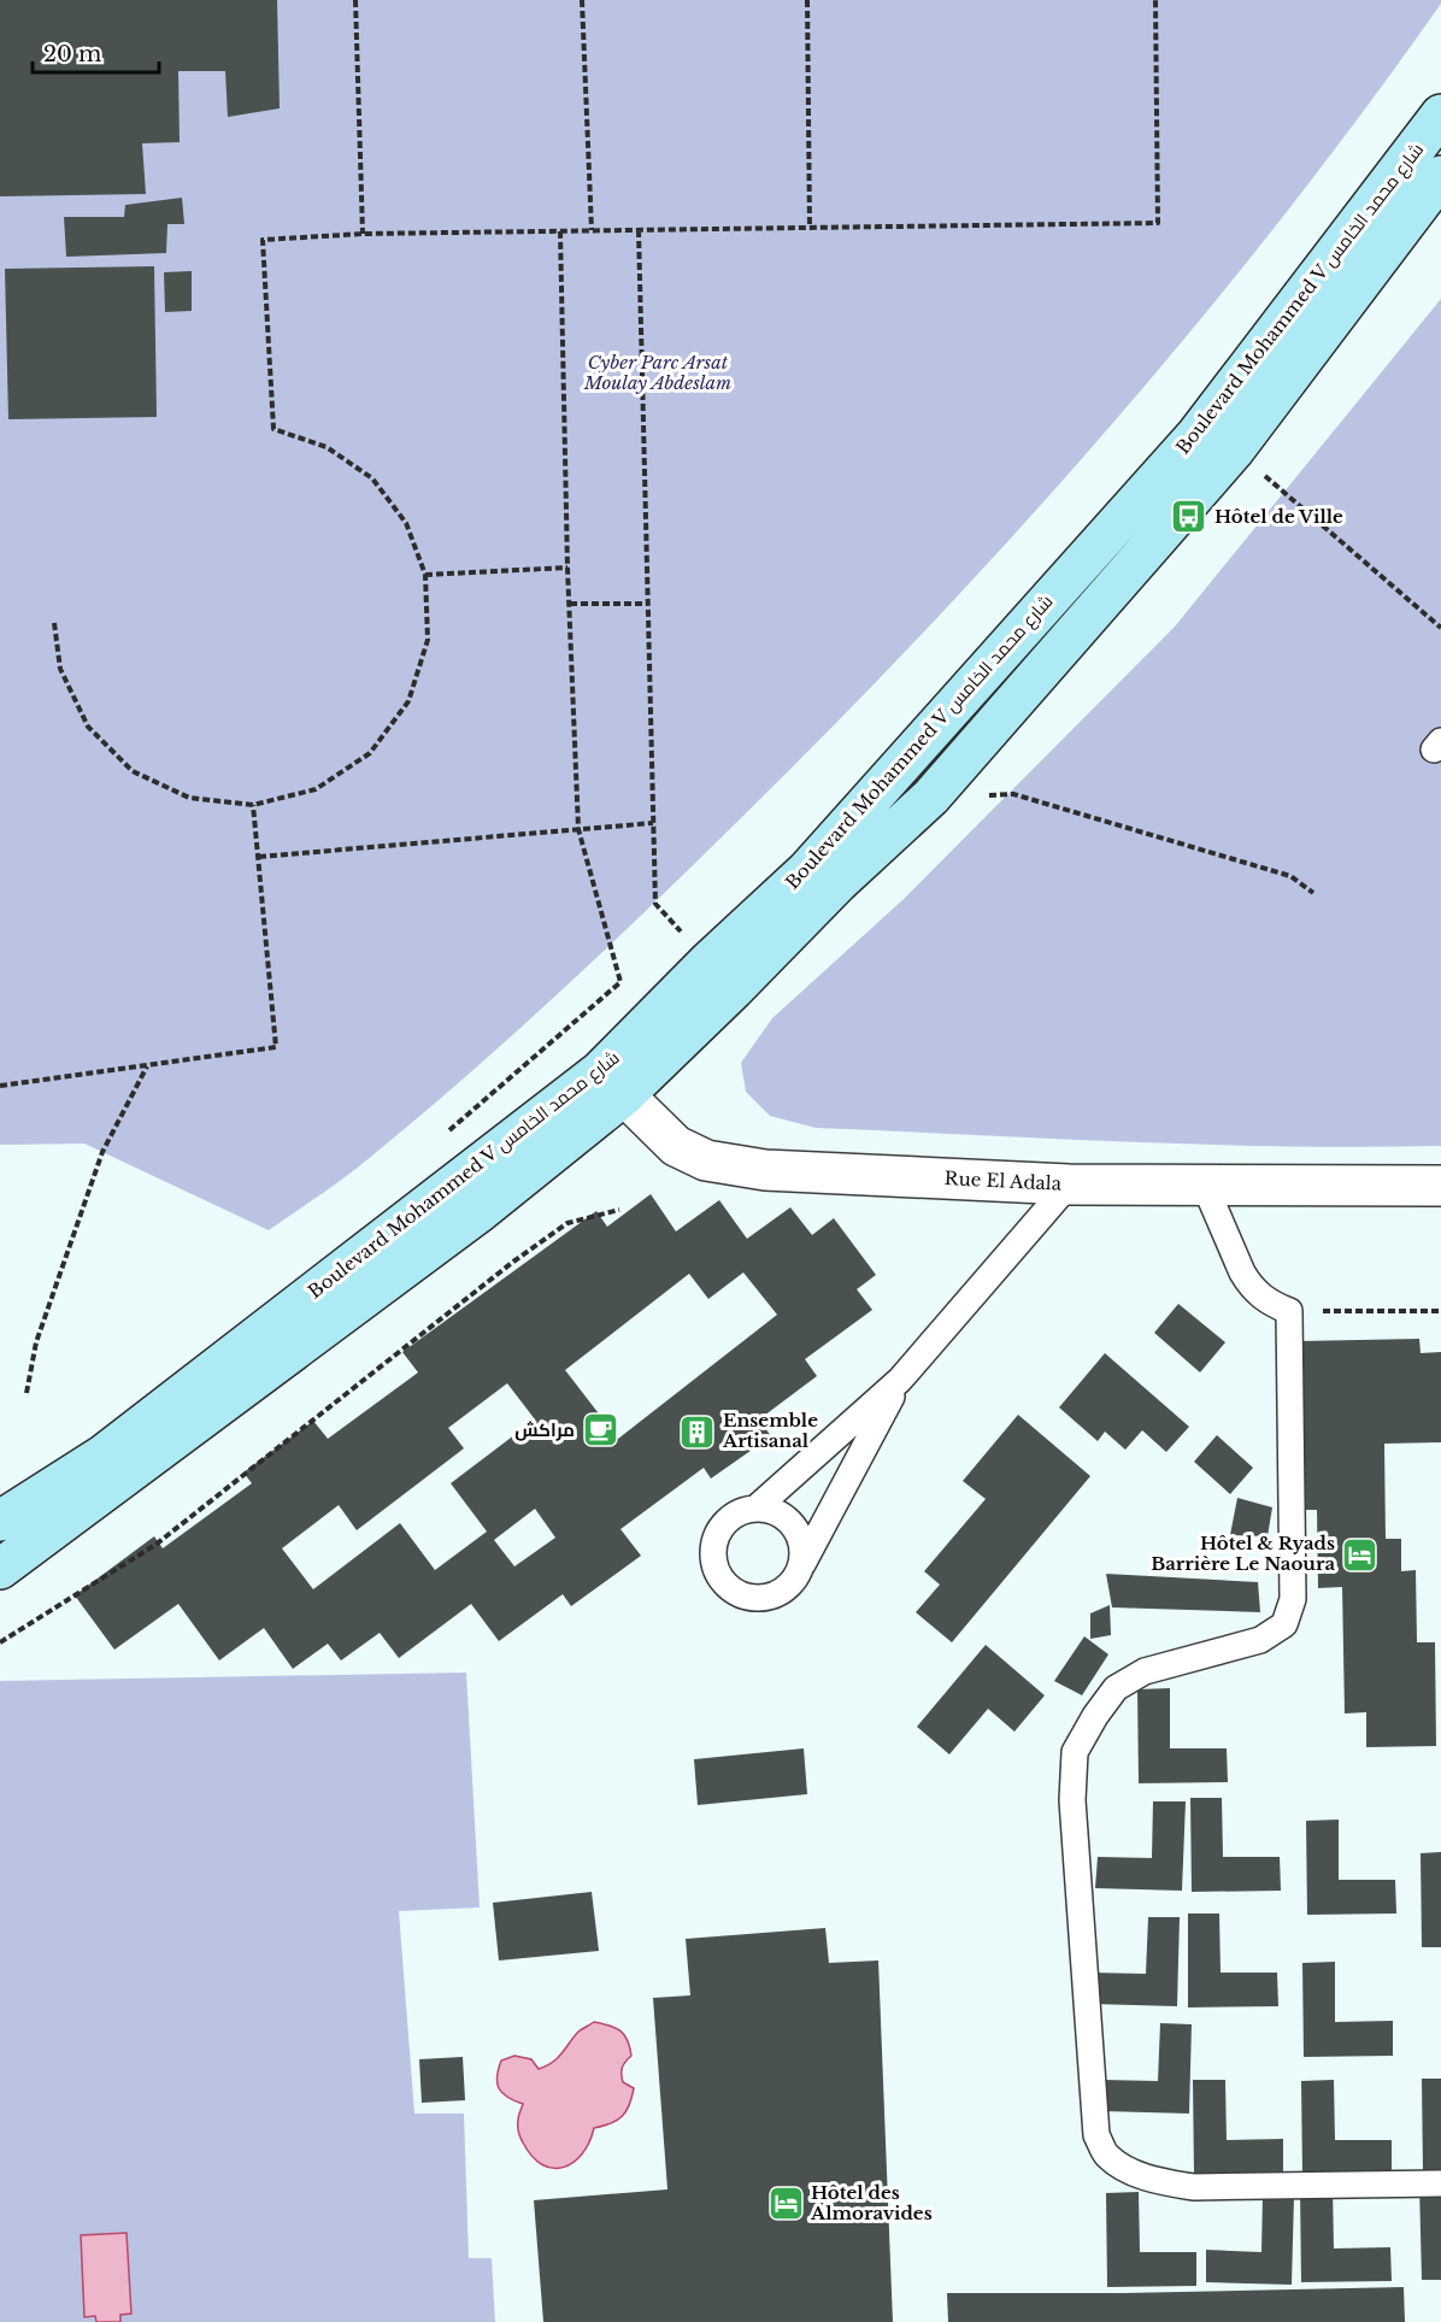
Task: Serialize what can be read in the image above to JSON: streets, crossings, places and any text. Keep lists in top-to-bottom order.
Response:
{
  "streets": {
    "main road": ["Boulevard Mohammed V شارع محمد الخامس"],
    "street": ["Rue El Adala"]
  },
  "crossings": [
    ["Boulevard Mohammed V شارع محمد الخامس", "Rue El Adala"]
  ],
  "parks": ["Cyber Parc Arsat Moulay Abdeslam"],
  "places": {
    "bus stop": ["Hôtel de Ville"],
    "cafe": ["مراكش"],
    "building": ["Ensemble Artisanal"],
    "hotel": ["Hôtel & Ryads Barrière Le Naoura", "Hôtel des Almoravides"]
  },
  "scale_bar": "20 m"
}
